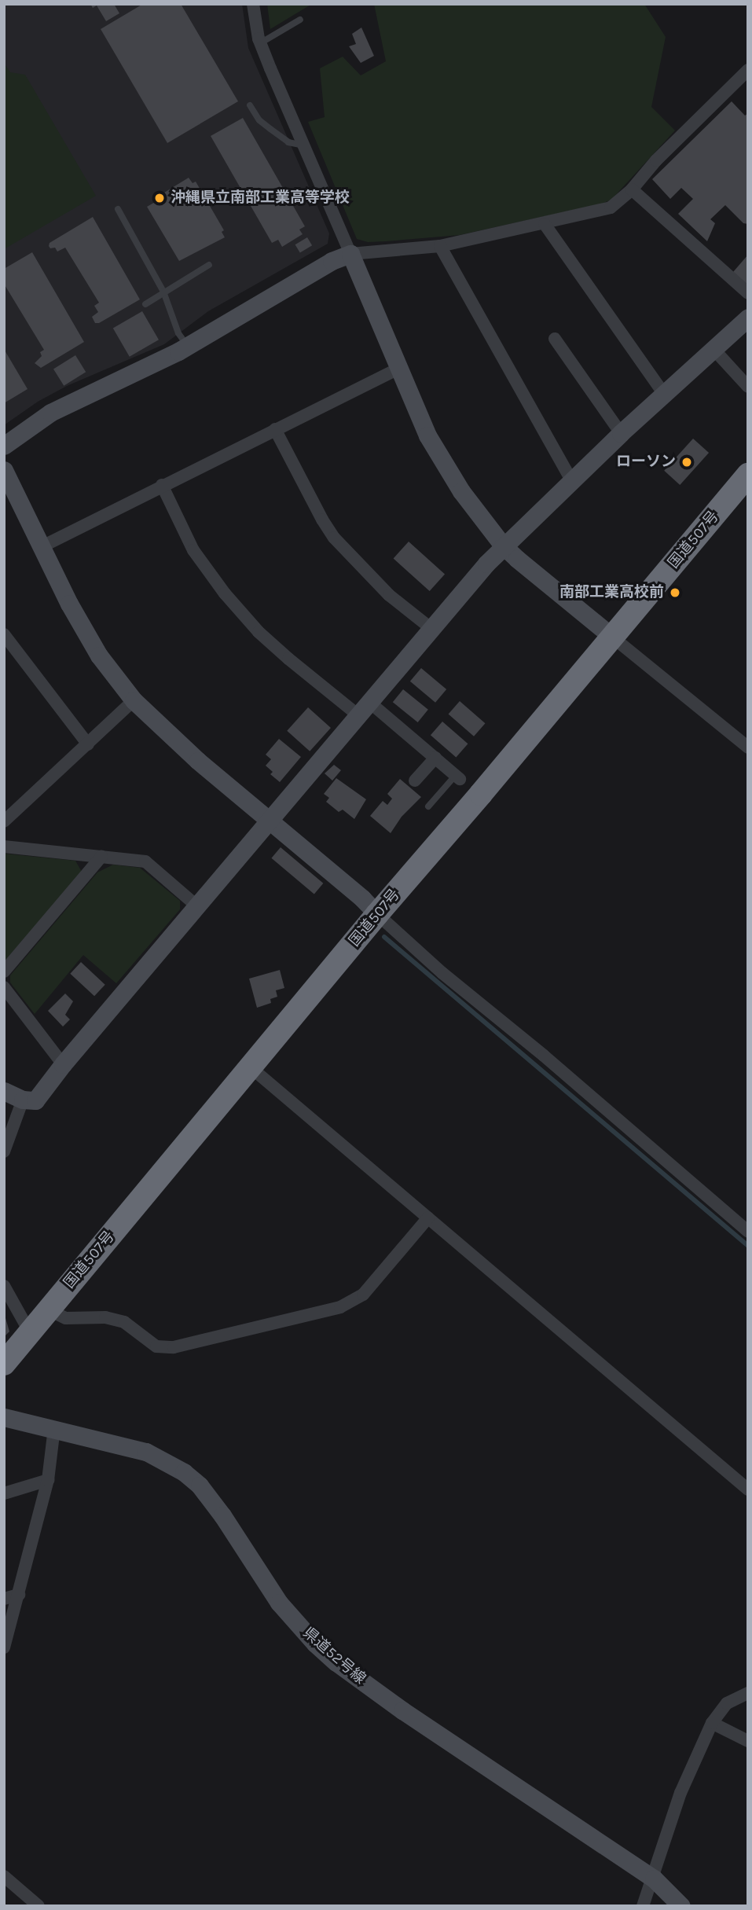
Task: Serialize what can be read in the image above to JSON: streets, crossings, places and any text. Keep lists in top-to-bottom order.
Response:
{
  "streets": {
    "highway": ["国道507号"],
    "street": ["県道52号線"]
  },
  "places": ["沖縄県立南部工業高等学校", "ローソン", "南部工業高校前"]
}
